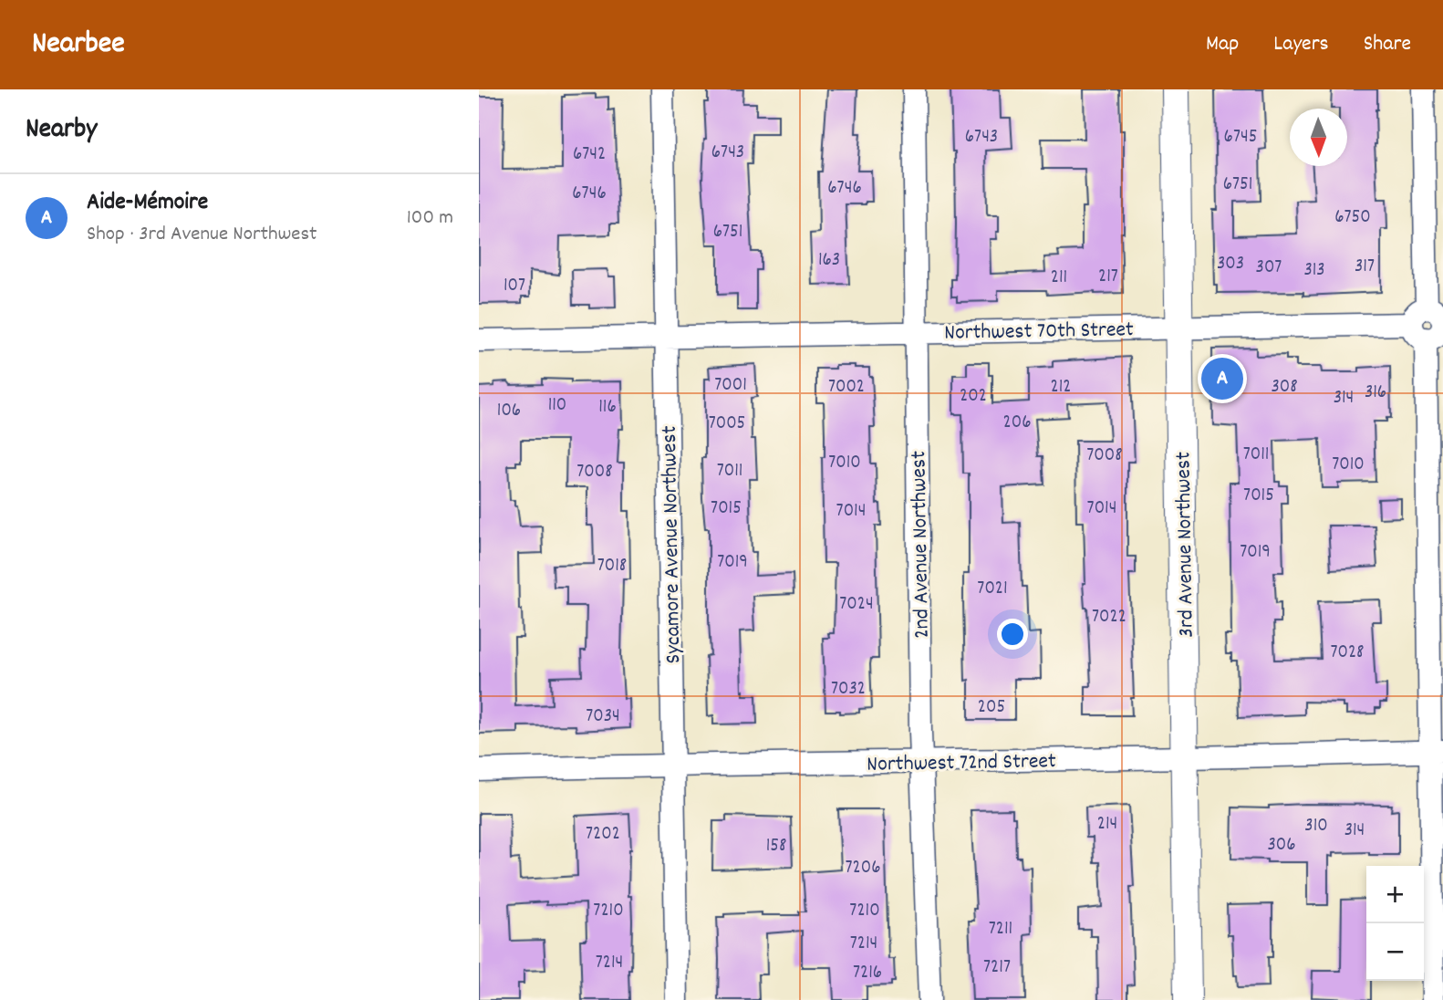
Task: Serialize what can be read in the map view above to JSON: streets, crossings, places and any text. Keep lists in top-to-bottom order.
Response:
{
  "streets": {
    "street": [
      "Northwest 70th Street",
      "Sycamore Avenue Northwest",
      "2nd Avenue Northwest",
      "3rd Avenue Northwest",
      "Northwest 72nd Street"
    ]
  },
  "crossings": [
    ["Northwest 70th Street", "Sycamore Avenue Northwest"],
    ["Northwest 70th Street", "2nd Avenue Northwest"],
    ["Northwest 70th Street", "3rd Avenue Northwest"],
    ["Sycamore Avenue Northwest", "Northwest 72nd Street"],
    ["2nd Avenue Northwest", "Northwest 72nd Street"],
    ["3rd Avenue Northwest", "Northwest 72nd Street"]
  ],
  "house_numbers": [
    "6743",
    "6745",
    "6743",
    "6742",
    "6751",
    "6746",
    "6746",
    "6750",
    "6751",
    "163",
    "303",
    "317",
    "307",
    "313",
    "217",
    "211",
    "107",
    "7001",
    "7002",
    "212",
    "308",
    "316",
    "202",
    "314",
    "110",
    "116",
    "106",
    "206",
    "7005",
    "7011",
    "7008",
    "7010",
    "7010",
    "7011",
    "7008",
    "7015",
    "7015",
    "7014",
    "7014",
    "7019",
    "7019",
    "7018",
    "7021",
    "7024",
    "7022",
    "7028",
    "7032",
    "205",
    "7034",
    "214",
    "310",
    "314",
    "7202",
    "306",
    "158",
    "7206",
    "7210",
    "7210",
    "7211",
    "7214",
    "7214",
    "7217",
    "7216"
  ],
  "north": "bottom",
  "page": {
    "header": "Nearbee",
    "nav": ["Map", "Layers", "Share"],
    "heading": "Nearby",
    "list": [
      {
        "mark": "A",
        "name": "Aide-Mémoire",
        "note": "Shop · 3rd Avenue Northwest",
        "value": "100 m"
      }
    ],
    "pins": "A",
    "map_buttons": ["+", "−"]
  }
}
